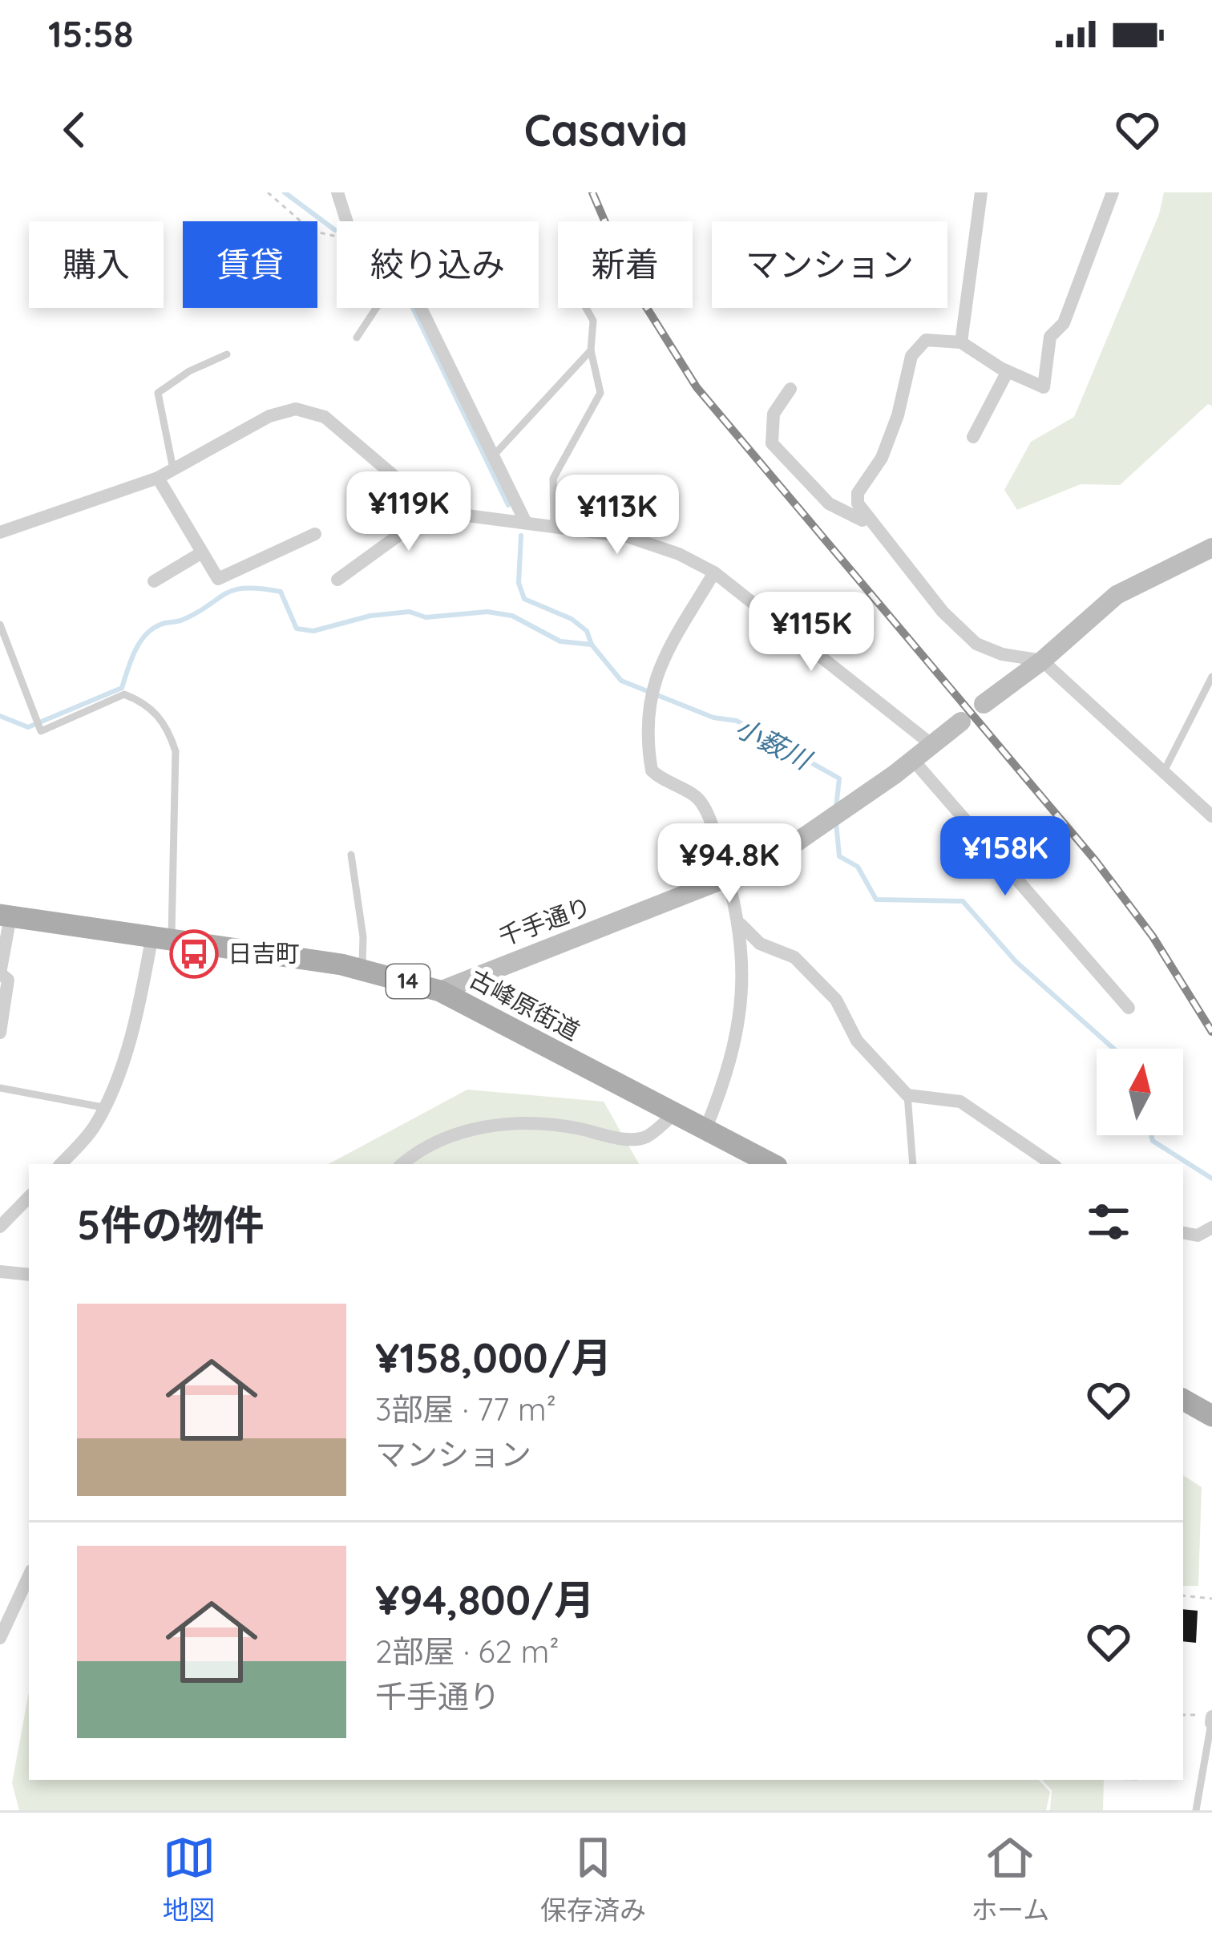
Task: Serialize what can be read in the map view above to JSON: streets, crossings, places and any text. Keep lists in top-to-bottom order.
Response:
{
  "streets": {
    "main road": ["14", "古峰原街道"],
    "street": ["千手通り"]
  },
  "crossings": [
    ["千手通り", "古峰原街道"]
  ],
  "water": ["小薮川"],
  "places": {
    "bus stop": ["日吉町"]
  },
  "north": "top",
  "page": {
    "status": "15:58",
    "header": "Casavia",
    "chip": [
      "購入",
      "賃貸",
      "絞り込み",
      "新着",
      "マンション"
    ],
    "price": [
      "¥119K",
      "¥113K",
      "¥115K",
      "¥158K",
      "¥94.8K"
    ],
    "heading": "5件の物件",
    "list": [
      {
        "name": "¥158,000/月",
        "note": "3部屋 · 77 m² · マンション"
      },
      {
        "name": "¥94,800/月",
        "note": "2部屋 · 62 m² · 千手通り"
      }
    ],
    "tabs": ["地図", "保存済み", "ホーム"]
  }
}
